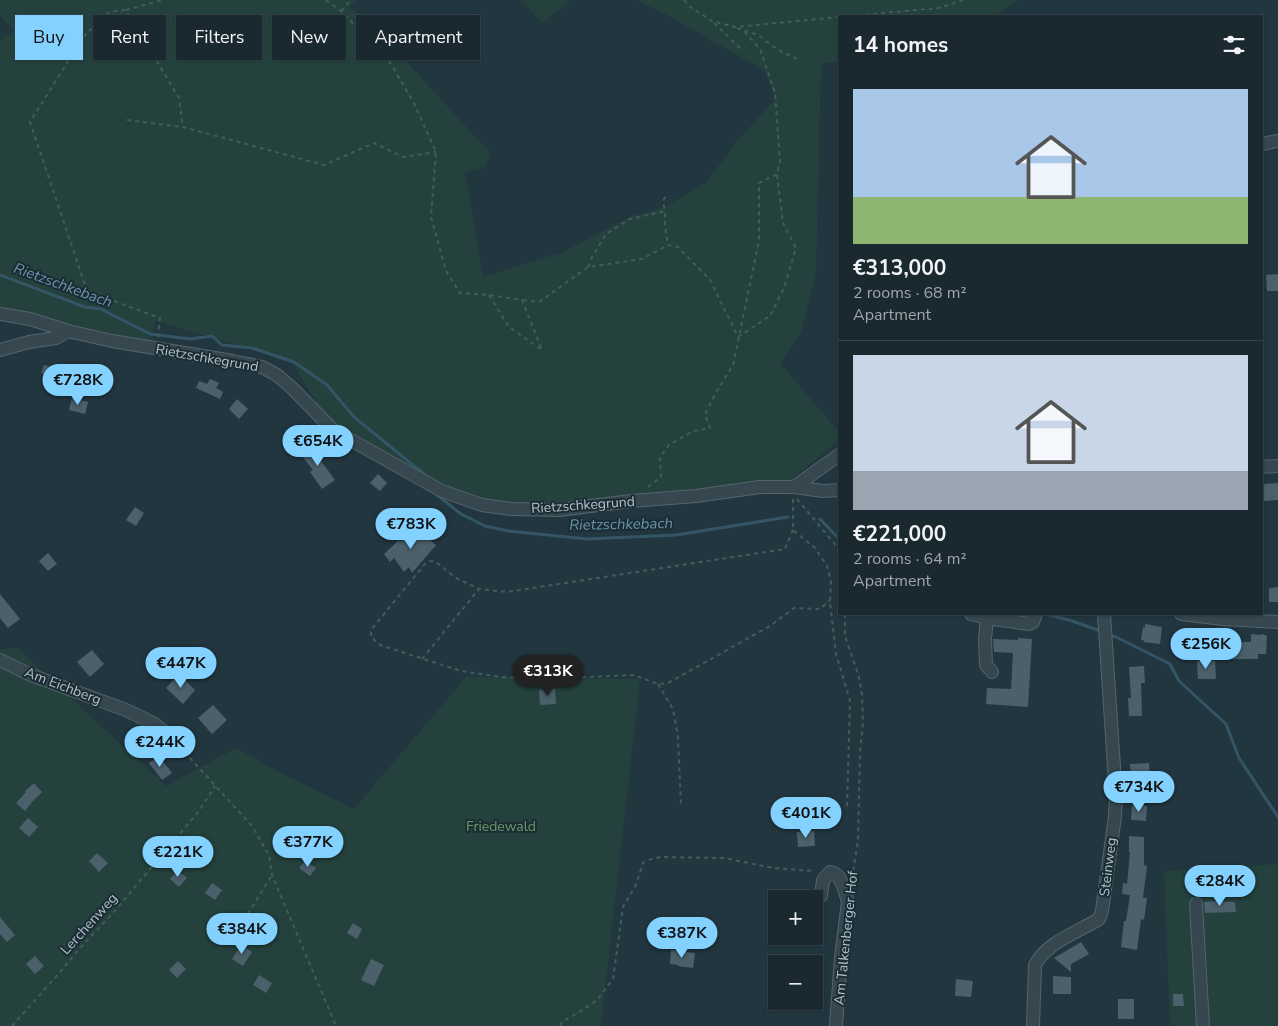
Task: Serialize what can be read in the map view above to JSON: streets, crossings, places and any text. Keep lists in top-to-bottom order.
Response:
{
  "streets": {
    "street": [
      "Rietzschkegrund",
      "Am Eichberg",
      "Steinweg",
      "Am Talkenberger Hof"
    ],
    "path": ["Lerchenweg"]
  },
  "water": ["Rietzschkebach"],
  "parks": ["Friedewald"],
  "page": {
    "chip": [
      "Buy",
      "Rent",
      "Filters",
      "New",
      "Apartment"
    ],
    "heading": "14 homes",
    "list": [
      {
        "name": "€313,000",
        "note": "2 rooms · 68 m² · Apartment"
      },
      {
        "name": "€221,000",
        "note": "2 rooms · 64 m² · Apartment"
      }
    ],
    "price": [
      "€728K",
      "€654K",
      "€783K",
      "€256K",
      "€447K",
      "€313K",
      "€244K",
      "€734K",
      "€401K",
      "€377K",
      "€221K",
      "€284K",
      "€384K",
      "€387K"
    ],
    "map_buttons": ["+", "−"]
  }
}
